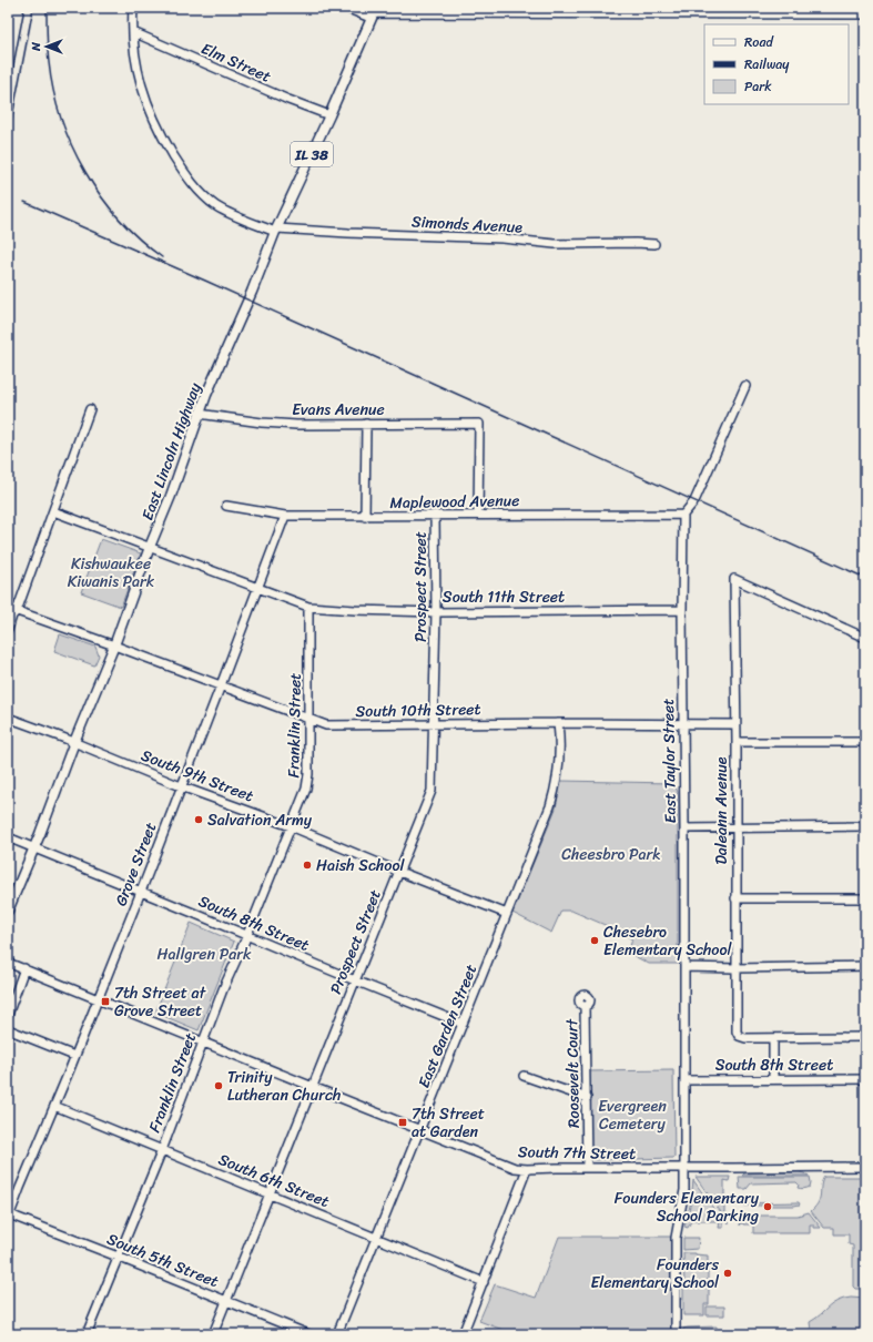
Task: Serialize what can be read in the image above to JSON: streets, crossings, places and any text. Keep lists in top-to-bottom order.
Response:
{
  "streets": {
    "main road": ["IL 38", "East Lincoln Highway"],
    "street": [
      "Elm Street",
      "Simonds Avenue",
      "Evans Avenue",
      "Maplewood Avenue",
      "Prospect Street",
      "South 11th Street",
      "South 10th Street",
      "Franklin Street",
      "East Taylor Street",
      "South 9th Street",
      "Daleann Avenue",
      "Grove Street",
      "South 8th Street",
      "East Garden Street",
      "Roosevelt Court",
      "South 7th Street",
      "South 6th Street",
      "South 5th Street"
    ]
  },
  "crossings": [
    ["Elm Street", "Simonds Avenue"],
    ["Elm Street", "East Lincoln Highway"],
    ["Simonds Avenue", "East Lincoln Highway"],
    ["Evans Avenue", "East Lincoln Highway"],
    ["Evans Avenue", "Maplewood Avenue"],
    ["East Lincoln Highway", "South 11th Street"],
    ["East Lincoln Highway", "South 10th Street"],
    ["East Lincoln Highway", "South 9th Street"],
    ["East Lincoln Highway", "South 8th Street"],
    ["Maplewood Avenue", "Prospect Street"],
    ["Maplewood Avenue", "East Taylor Street"],
    ["Maplewood Avenue", "Grove Street"],
    ["Prospect Street", "South 11th Street"],
    ["Prospect Street", "South 10th Street"],
    ["Prospect Street", "South 9th Street"],
    ["Prospect Street", "South 8th Street"],
    ["Prospect Street", "South 7th Street"],
    ["Prospect Street", "South 6th Street"],
    ["Prospect Street", "South 5th Street"],
    ["South 11th Street", "Franklin Street"],
    ["South 11th Street", "East Taylor Street"],
    ["South 11th Street", "Grove Street"],
    ["South 10th Street", "Franklin Street"],
    ["South 10th Street", "East Taylor Street"],
    ["South 10th Street", "Daleann Avenue"],
    ["South 10th Street", "Grove Street"],
    ["South 10th Street", "East Garden Street"],
    ["Franklin Street", "South 9th Street"],
    ["Franklin Street", "South 8th Street"],
    ["Franklin Street", "South 7th Street"],
    ["Franklin Street", "South 6th Street"],
    ["Franklin Street", "South 5th Street"],
    ["East Taylor Street", "South 8th Street"],
    ["East Taylor Street", "South 7th Street"],
    ["South 9th Street", "Grove Street"],
    ["South 9th Street", "East Garden Street"],
    ["Grove Street", "South 8th Street"],
    ["Grove Street", "South 7th Street"],
    ["Grove Street", "South 6th Street"],
    ["Grove Street", "South 5th Street"],
    ["South 8th Street", "East Garden Street"],
    ["East Garden Street", "South 7th Street"],
    ["East Garden Street", "South 6th Street"],
    ["Roosevelt Court", "South 7th Street"]
  ],
  "parks": [
    "Kishwaukee Kiwanis Park",
    "Cheesbro Park",
    "Hallgren Park",
    "Evergreen Cemetery"
  ],
  "places": {
    "other": [
      "Salvation Army",
      "Haish School",
      "Chesebro Elementary School",
      "Trinity Lutheran Church",
      "Founders Elementary School Parking",
      "Founders Elementary School"
    ],
    "transit": ["7th Street at Grove Street", "7th Street at Garden"]
  },
  "legend": ["Road", "Railway", "Park"],
  "north": "left"
}
